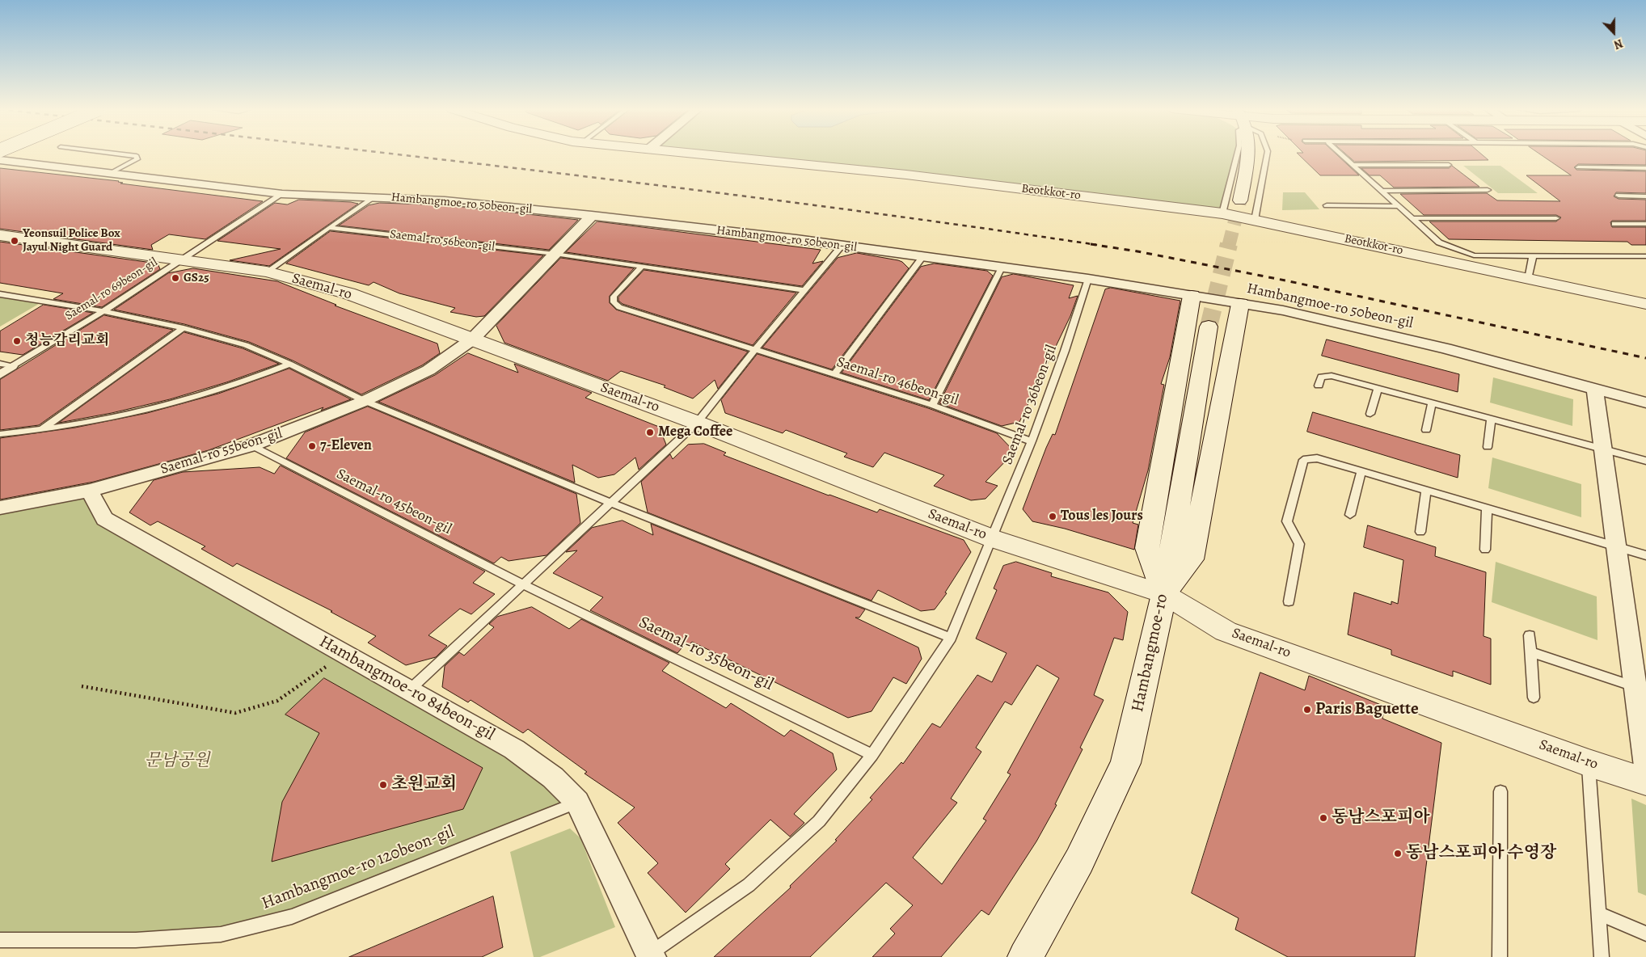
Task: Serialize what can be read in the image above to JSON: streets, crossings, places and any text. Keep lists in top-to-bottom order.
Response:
{
  "streets": {
    "street": [
      "Beotkkot-ro",
      "Hambangmoe-ro 50beon-gil",
      "Saemal-ro",
      "Saemal-ro 69beon-gil",
      "Saemal-ro 55beon-gil",
      "Hambangmoe-ro",
      "Hambangmoe-ro 84beon-gil"
    ],
    "lane": [
      "Saemal-ro 56beon-gil",
      "Saemal-ro 46beon-gil",
      "Saemal-ro 36beon-gil",
      "Saemal-ro 45beon-gil",
      "Saemal-ro 35beon-gil",
      "Hambangmoe-ro 120beon-gil"
    ]
  },
  "crossings": [
    ["Hambangmoe-ro 50beon-gil", "Saemal-ro"],
    ["Hambangmoe-ro 50beon-gil", "Saemal-ro 36beon-gil"],
    ["Saemal-ro 56beon-gil", "Saemal-ro"],
    ["Saemal-ro", "Saemal-ro 69beon-gil"],
    ["Saemal-ro", "Saemal-ro 36beon-gil"],
    ["Saemal-ro", "Saemal-ro 55beon-gil"],
    ["Saemal-ro", "Hambangmoe-ro"],
    ["Saemal-ro 46beon-gil", "Saemal-ro 36beon-gil"],
    ["Saemal-ro 55beon-gil", "Saemal-ro 45beon-gil"],
    ["Saemal-ro 55beon-gil", "Hambangmoe-ro 84beon-gil"],
    ["Saemal-ro 45beon-gil", "Saemal-ro 35beon-gil"],
    ["Hambangmoe-ro 84beon-gil", "Hambangmoe-ro 120beon-gil"]
  ],
  "parks": ["문남공원"],
  "places": [
    "Yeonsuil Police Box Jayul Night Guard",
    "GS25",
    "청능감리교회",
    "Mega Coffee",
    "7-Eleven",
    "Tous les Jours",
    "Paris Baguette",
    "초원교회",
    "동남스포피아",
    "동남스포피아 수영장"
  ],
  "north": "bottom"
}
